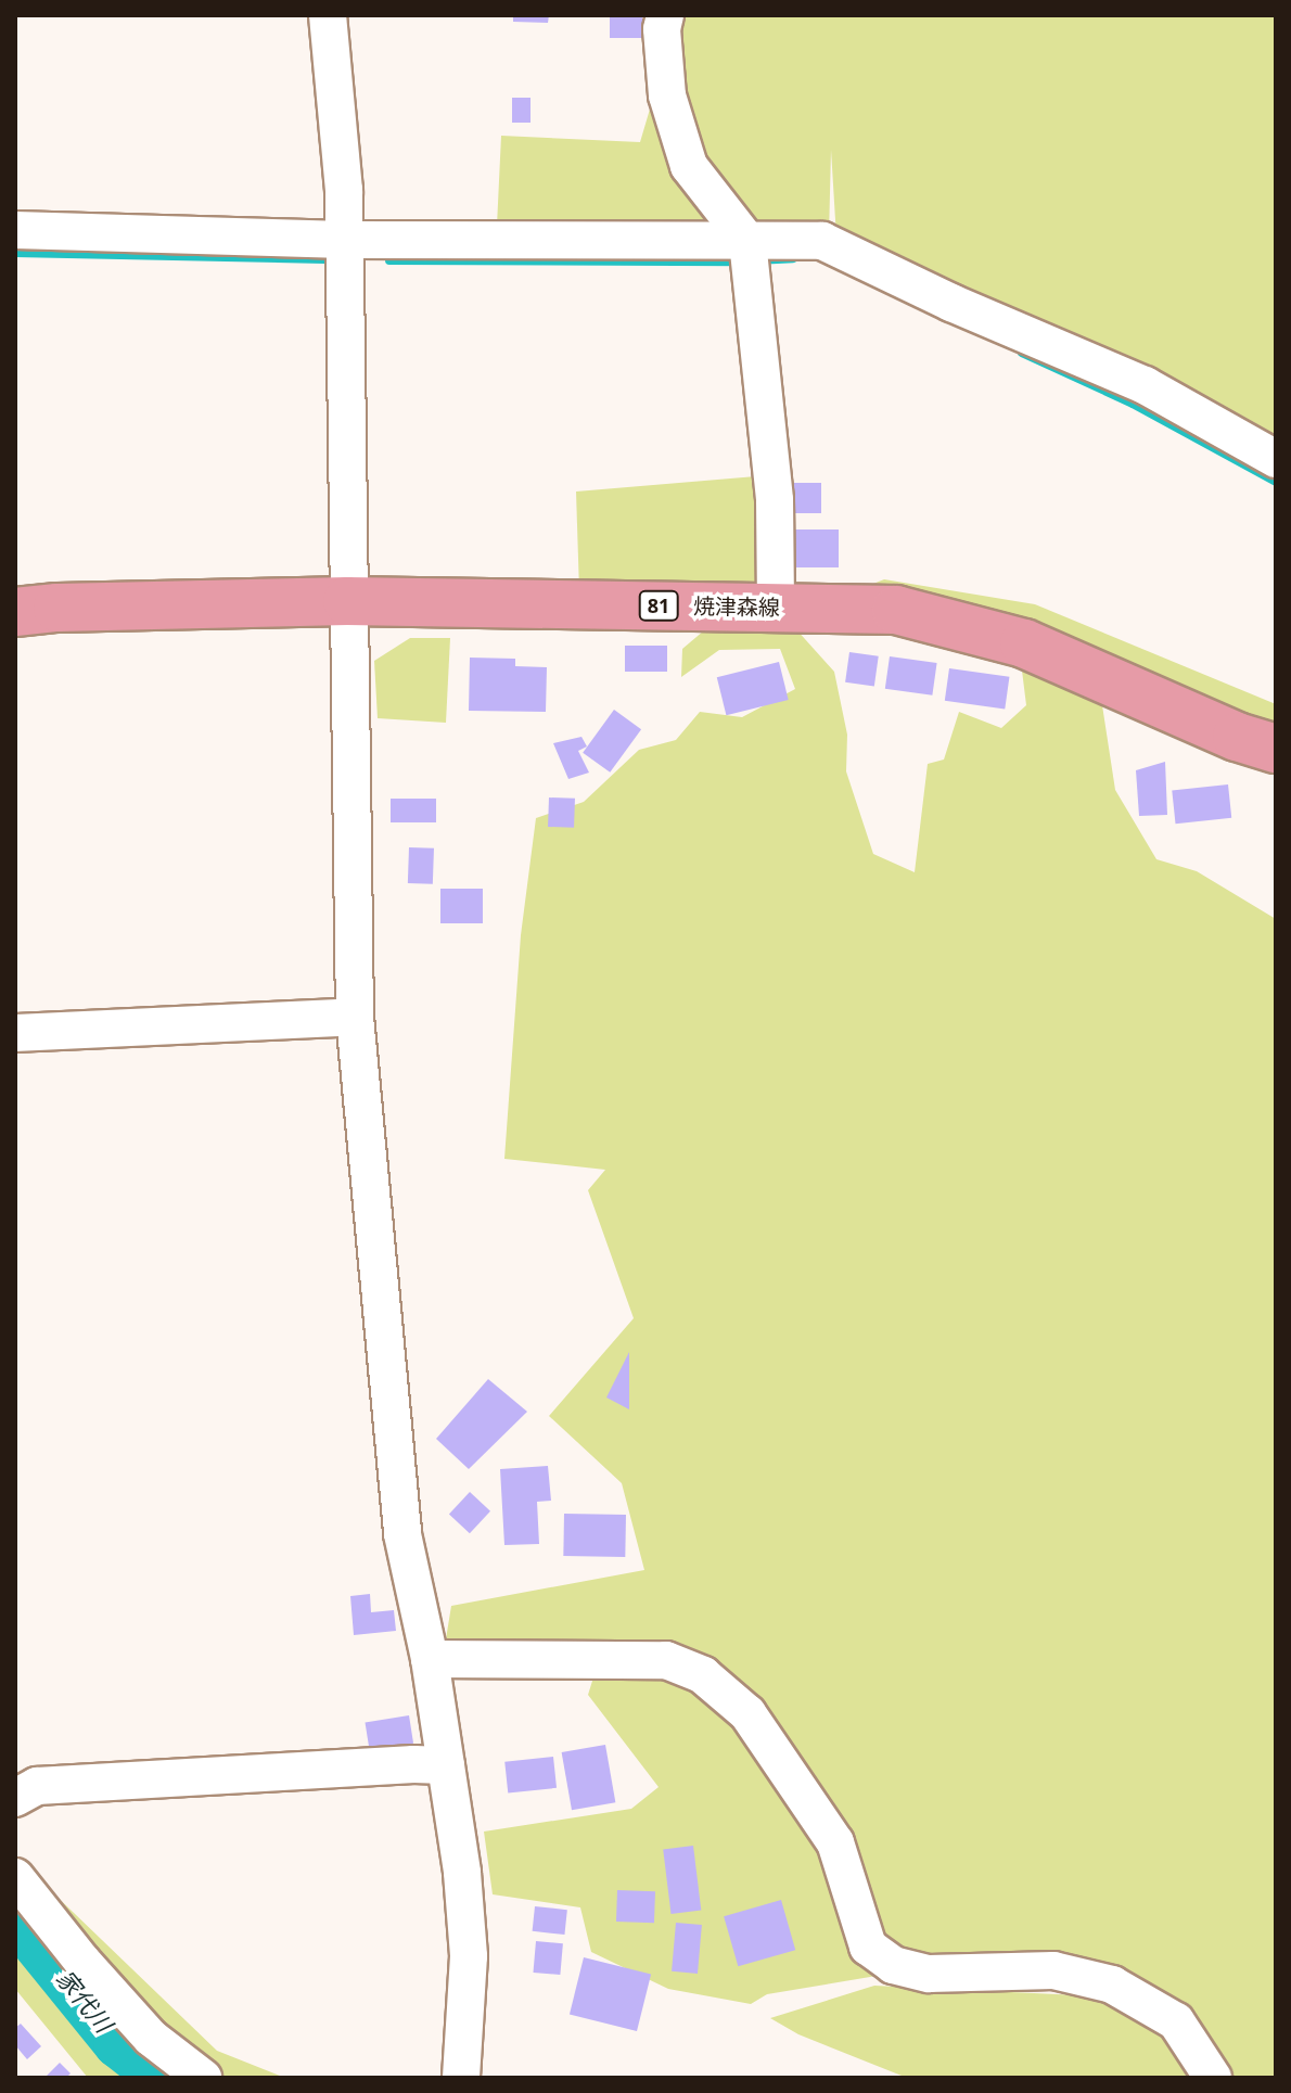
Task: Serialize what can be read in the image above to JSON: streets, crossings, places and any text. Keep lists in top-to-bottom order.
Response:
{
  "streets": {
    "main road": ["81", "焼津森線"]
  },
  "water": ["家代川"]
}
